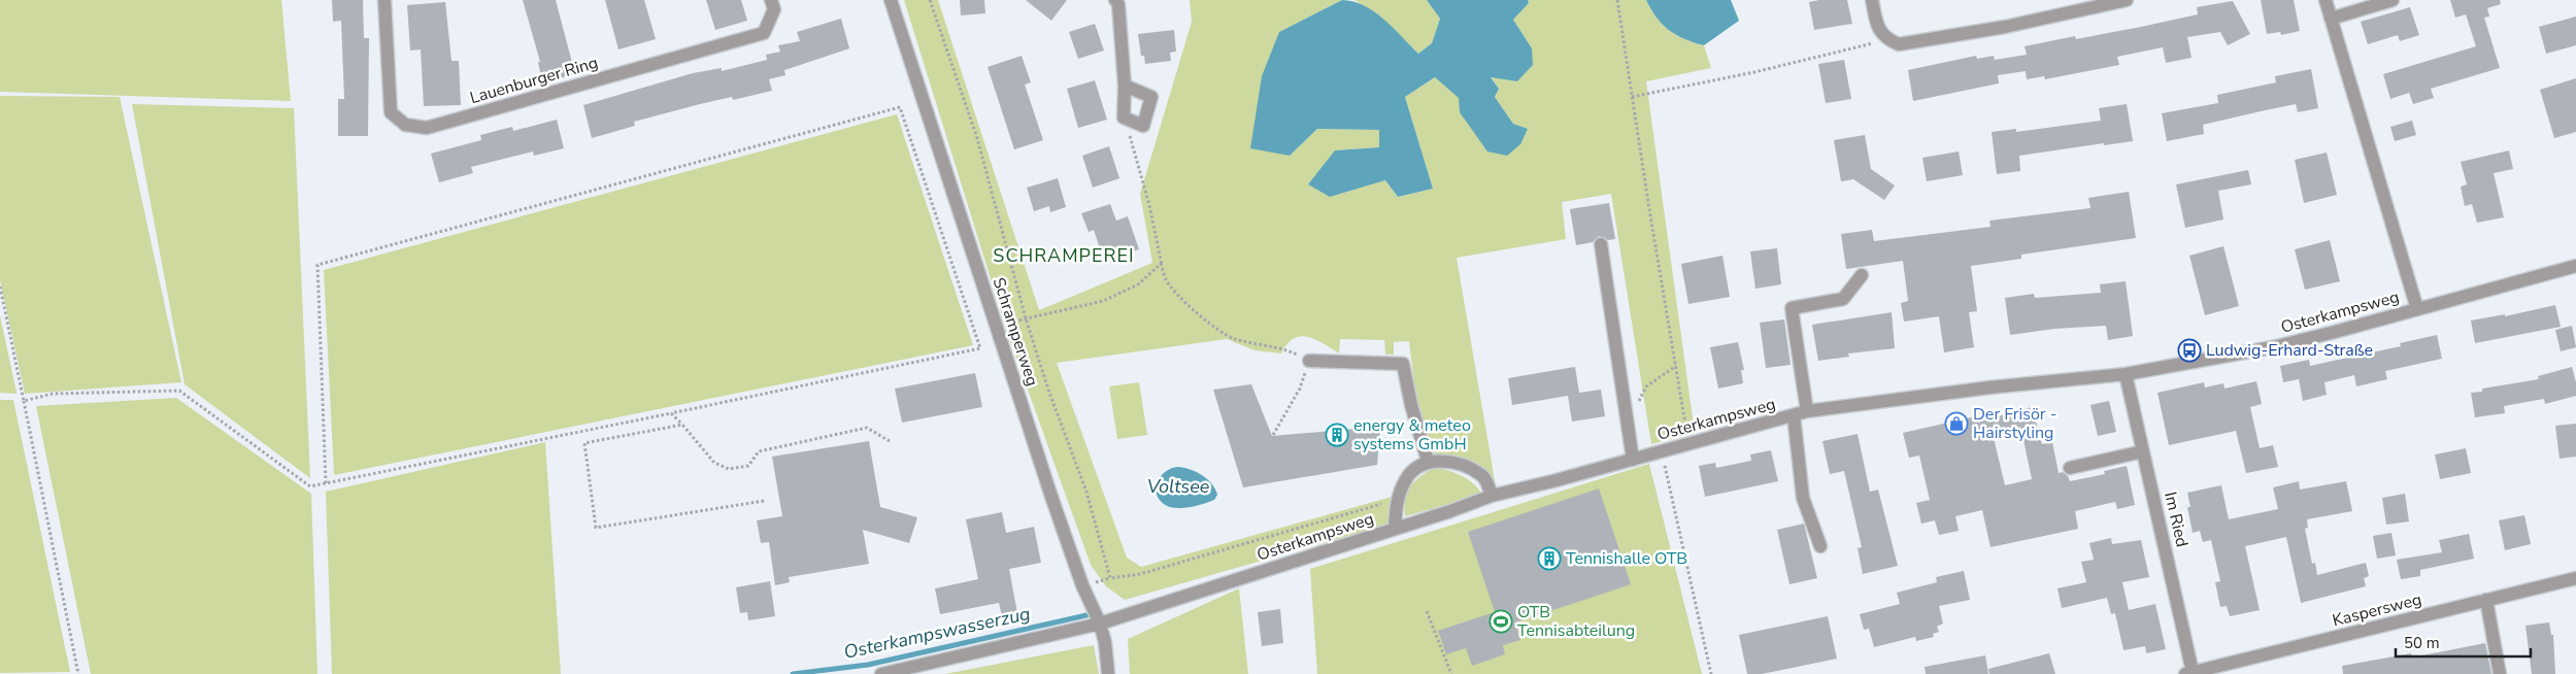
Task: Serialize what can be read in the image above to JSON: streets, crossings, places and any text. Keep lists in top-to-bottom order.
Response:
{
  "streets": {
    "street": [
      "Lauenburger Ring",
      "Osterkampsweg",
      "Schramperweg",
      "Im Ried",
      "Kaspersweg"
    ]
  },
  "crossings": [
    ["Osterkampsweg", "Schramperweg"],
    ["Osterkampsweg", "Im Ried"],
    ["Im Ried", "Kaspersweg"]
  ],
  "districts": ["SCHRAMPEREI"],
  "water": ["Voltsee", "Osterkampswasserzug"],
  "places": {
    "bus stop": ["Ludwig-Erhard-Straße"],
    "shop": ["Der Frisör - Hairstyling"],
    "building": ["energy & meteo systems GmbH", "Tennishalle OTB"],
    "sports": ["OTB Tennisabteilung"]
  },
  "scale_bar": "50 m"
}
